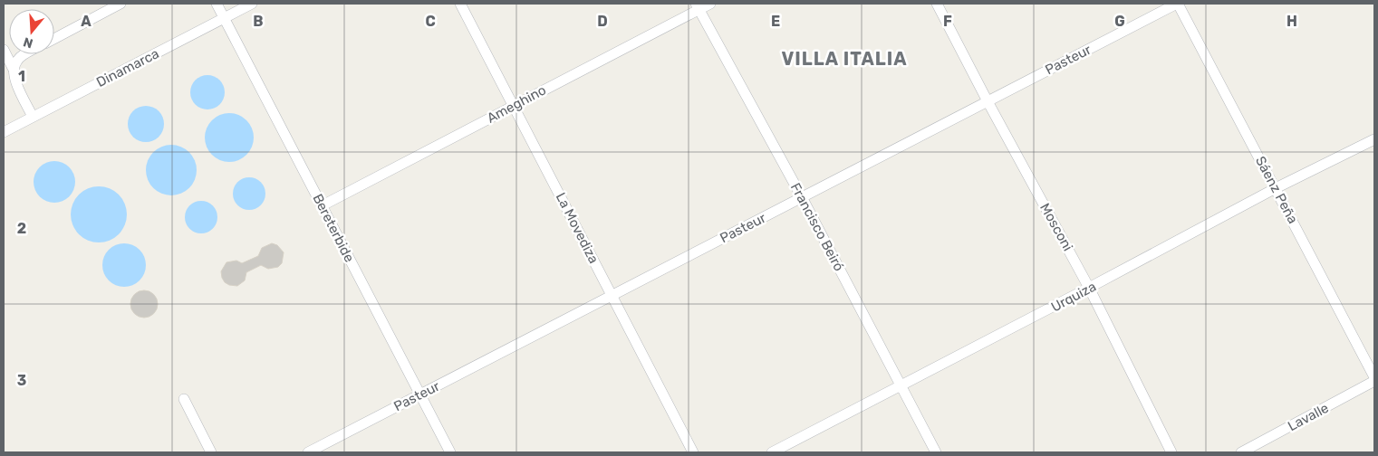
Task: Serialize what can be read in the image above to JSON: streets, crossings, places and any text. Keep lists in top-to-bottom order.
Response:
{
  "streets": {
    "street": [
      "Pasteur",
      "Dinamarca",
      "Ameghino",
      "Sáenz Peña",
      "Francisco Beiró",
      "Mosconi",
      "Bereterbide",
      "La Movediza",
      "Urquiza",
      "Lavalle"
    ]
  },
  "crossings": [
    ["Pasteur", "Sáenz Peña"],
    ["Pasteur", "Francisco Beiró"],
    ["Pasteur", "Mosconi"],
    ["Pasteur", "Bereterbide"],
    ["Pasteur", "La Movediza"],
    ["Dinamarca", "Bereterbide"],
    ["Ameghino", "Francisco Beiró"],
    ["Ameghino", "Bereterbide"],
    ["Ameghino", "La Movediza"],
    ["Sáenz Peña", "Urquiza"],
    ["Sáenz Peña", "Lavalle"],
    ["Francisco Beiró", "Urquiza"],
    ["Mosconi", "Urquiza"]
  ],
  "districts": ["VILLA ITALIA"],
  "north": "bottom",
  "grid": {
    "columns": [
      "A",
      "B",
      "C",
      "D",
      "E",
      "F",
      "G",
      "H"
    ],
    "rows": ["1", "2", "3"]
  }
}
